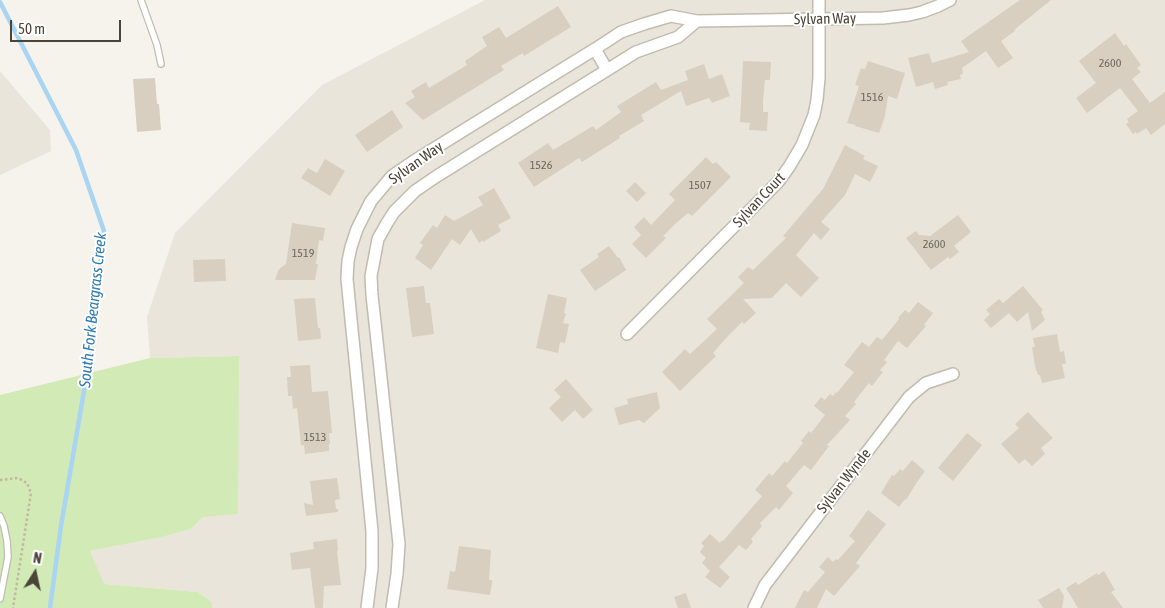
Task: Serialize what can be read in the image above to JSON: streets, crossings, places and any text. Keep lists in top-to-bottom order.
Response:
{
  "streets": {
    "street": ["Sylvan Way", "Sylvan Court", "Sylvan Wynde"]
  },
  "crossings": [
    ["Sylvan Way", "Sylvan Court"]
  ],
  "water": ["South Fork Beargrass Creek"],
  "house_numbers": [
    "2600",
    "1516",
    "1526",
    "1507",
    "2600",
    "1519",
    "1513"
  ],
  "scale_bar": "50 m",
  "north": "top"
}
